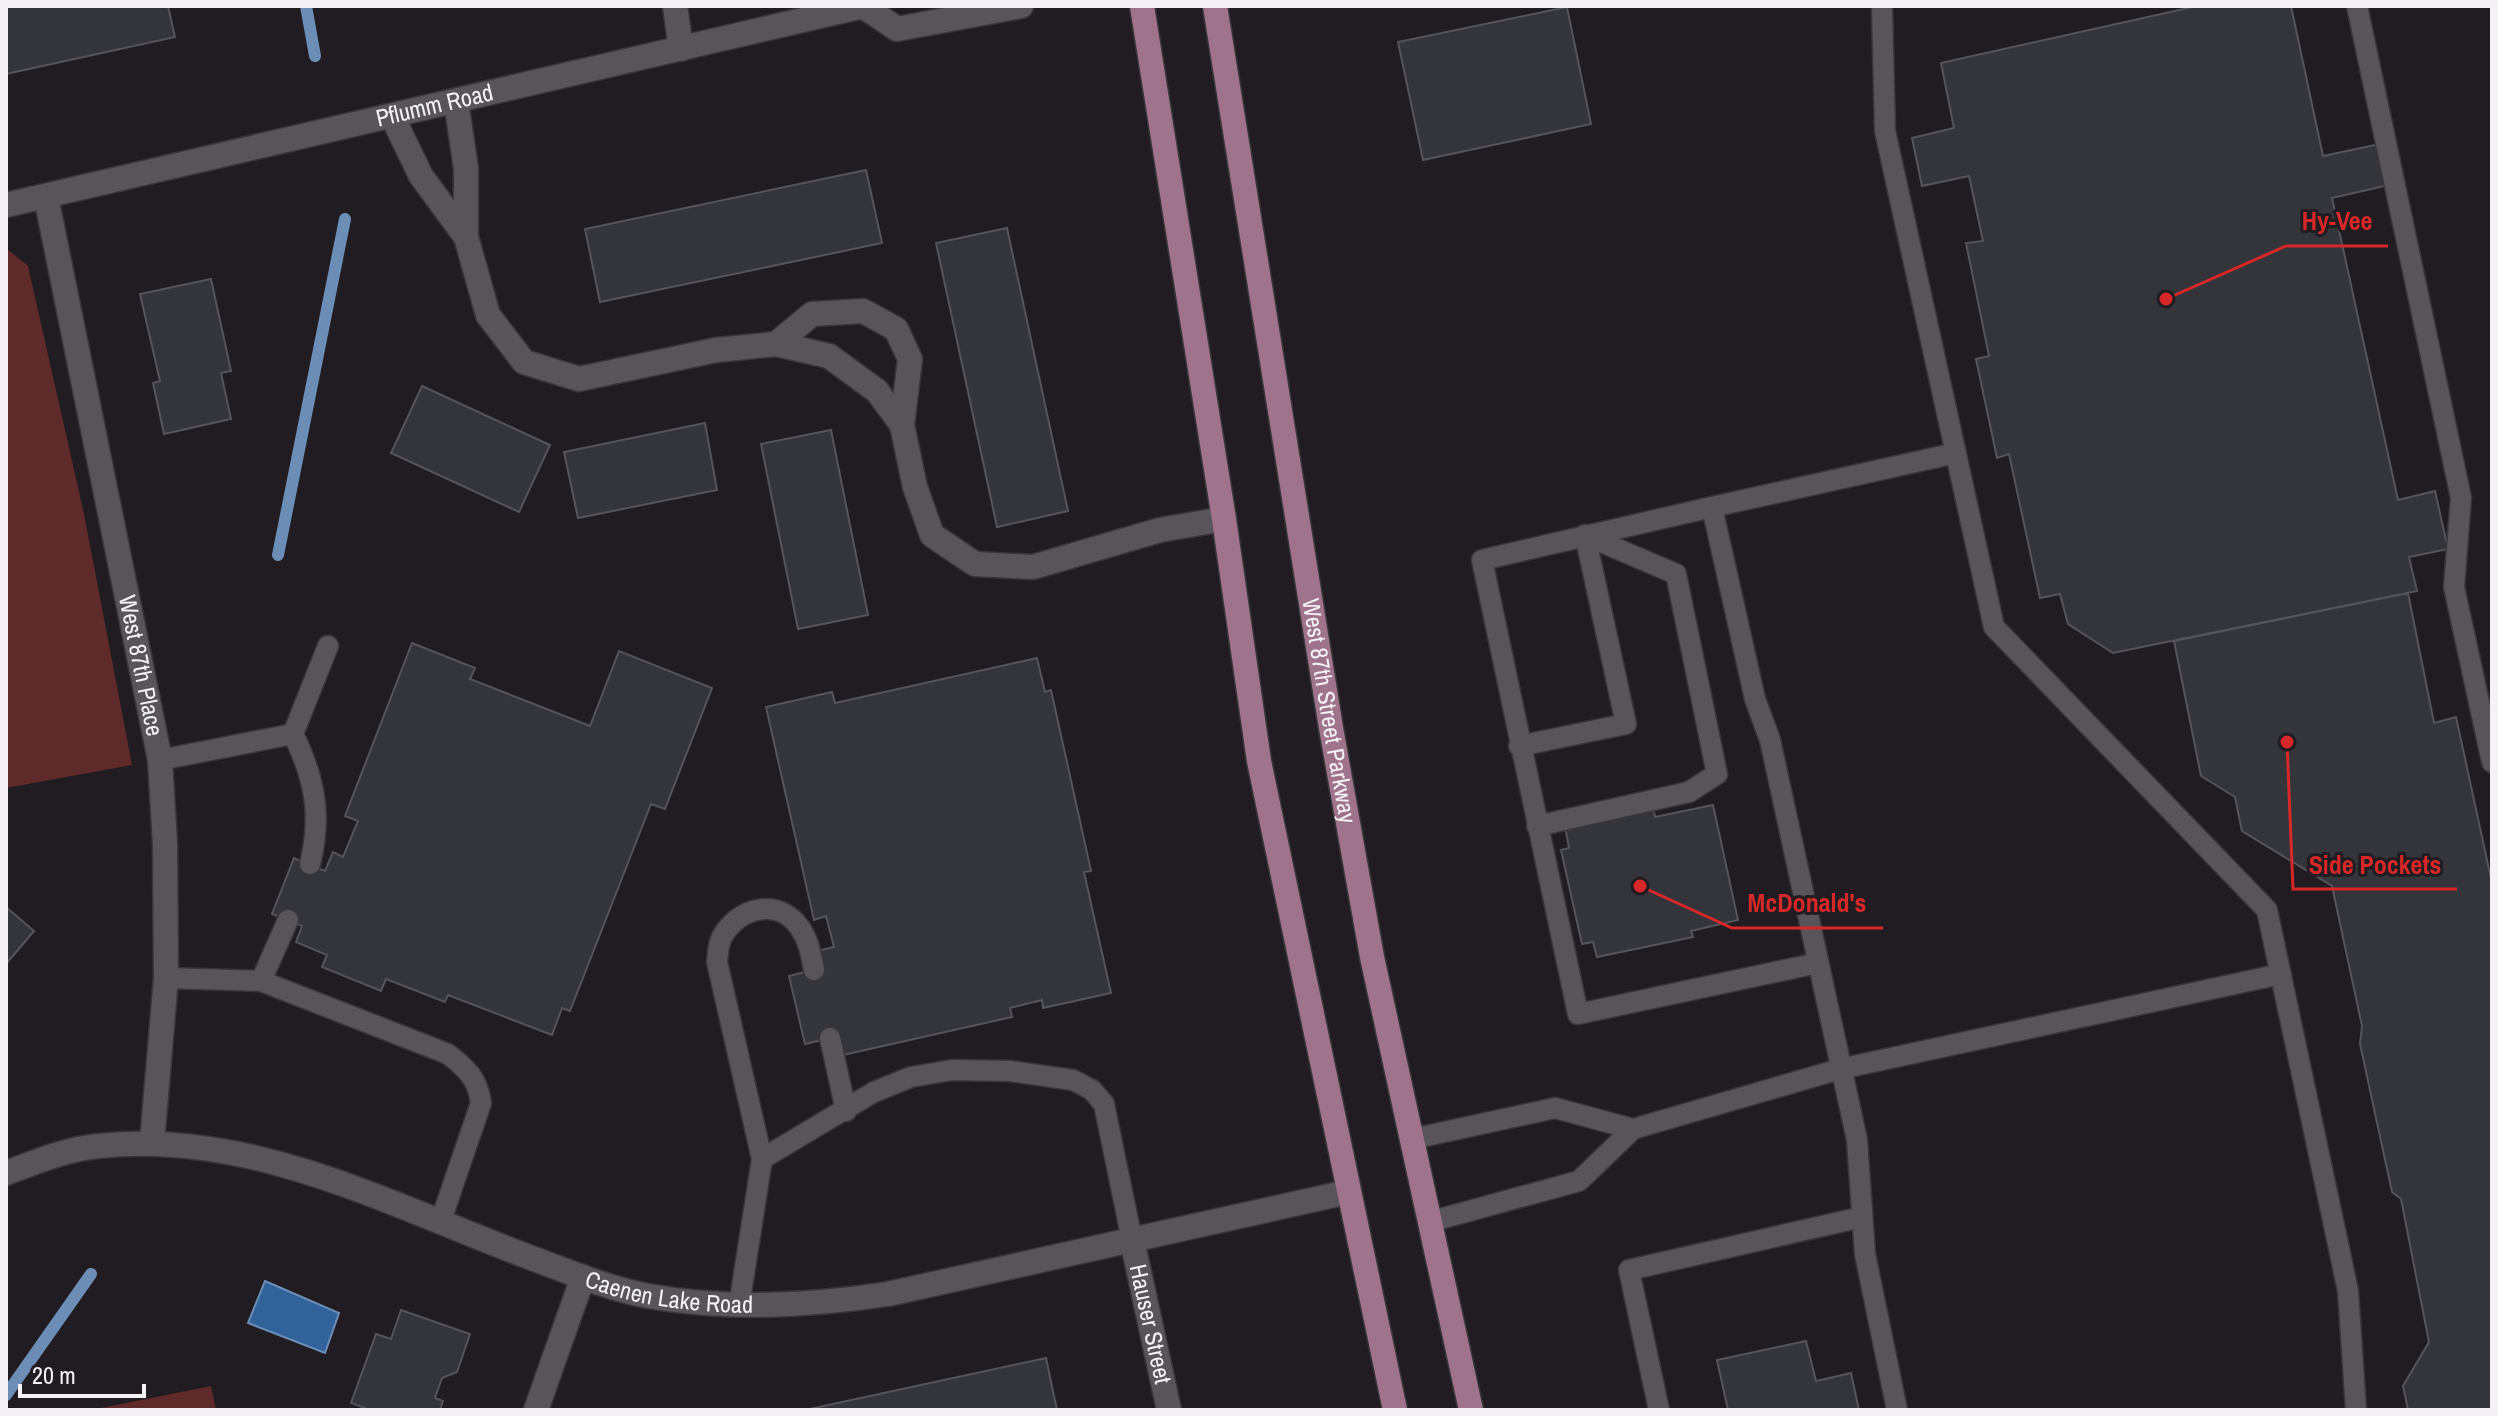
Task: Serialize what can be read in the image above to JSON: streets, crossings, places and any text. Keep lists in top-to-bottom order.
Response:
{
  "streets": {
    "main road": ["West 87th Street Parkway"],
    "street": [
      "Pflumm Road",
      "West 87th Place",
      "Caenen Lake Road",
      "Hauser Street"
    ]
  },
  "crossings": [
    ["Pflumm Road", "West 87th Place"],
    ["West 87th Place", "Caenen Lake Road"],
    ["Caenen Lake Road", "Hauser Street"]
  ],
  "places": ["Hy-Vee", "Side Pockets", "McDonald's"],
  "scale_bar": "20 m"
}
